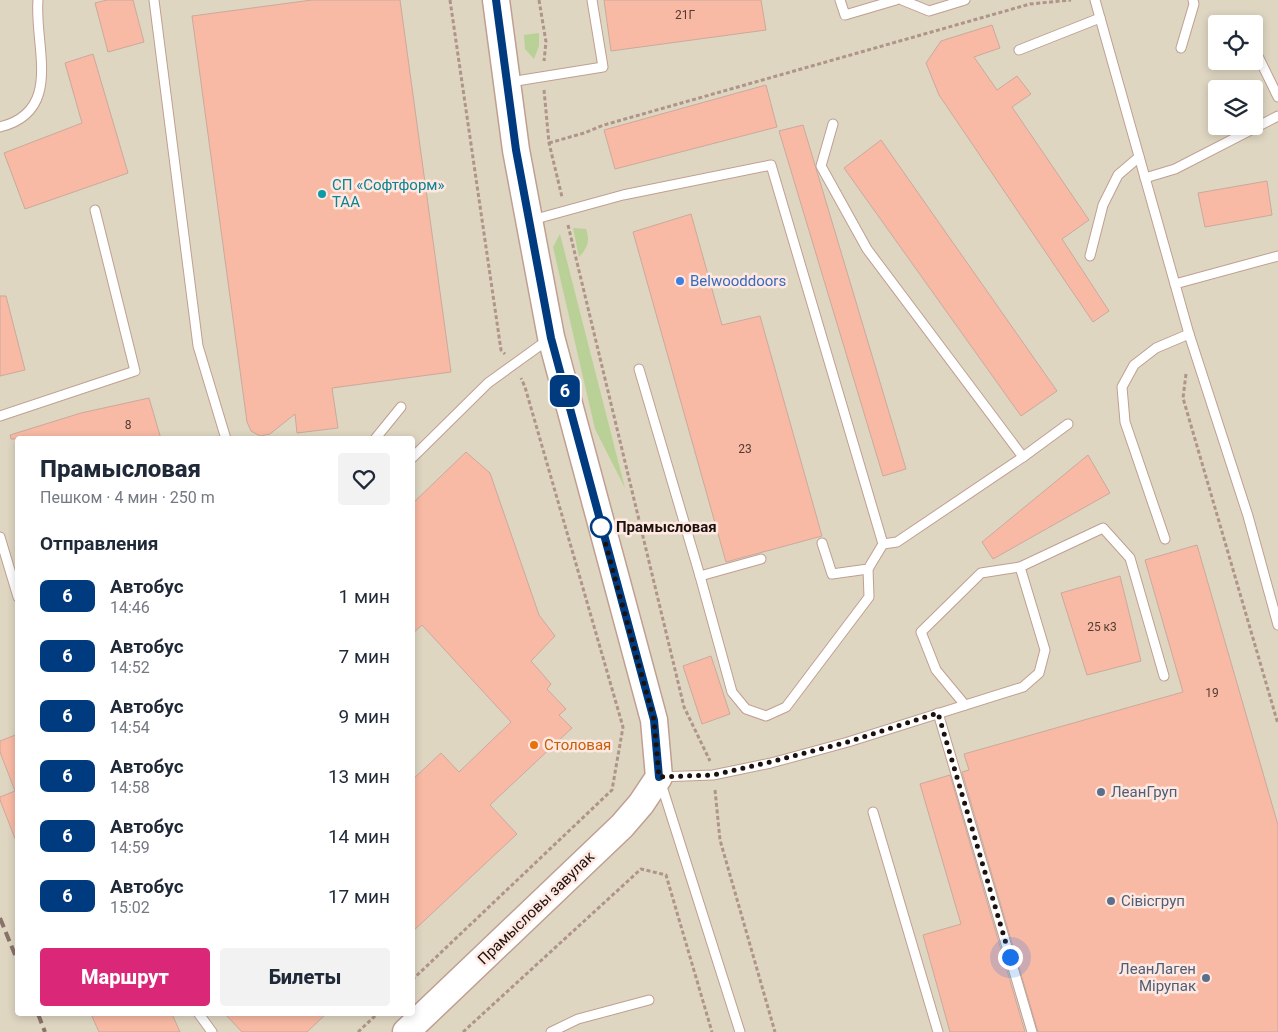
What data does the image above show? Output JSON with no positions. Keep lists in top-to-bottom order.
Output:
{
  "streets": {
    "main road": ["Прамысловы завулак"]
  },
  "places": [
    "СП «Софтформ» ТАА",
    "Belwooddoors",
    "Прамысловая",
    "Столовая",
    "ЛеанГруп",
    "Сівісгруп",
    "ЛеанЛаген Мірупак"
  ],
  "lines": ["bus line 6"],
  "house_numbers": [
    "21Г",
    "8",
    "23",
    "25 к3",
    "19"
  ],
  "page": {
    "on_map": "6",
    "heading": [
      ["Прамысловая", "Пешком · 4 мин · 250 m"],
      "Отправления"
    ],
    "list": [
      {
        "mark": "6",
        "name": "Автобус",
        "note": "14:46",
        "value": "1 мин"
      },
      {
        "mark": "6",
        "name": "Автобус",
        "note": "14:52",
        "value": "7 мин"
      },
      {
        "mark": "6",
        "name": "Автобус",
        "note": "14:54",
        "value": "9 мин"
      },
      {
        "mark": "6",
        "name": "Автобус",
        "note": "14:58",
        "value": "13 мин"
      },
      {
        "mark": "6",
        "name": "Автобус",
        "note": "14:59",
        "value": "14 мин"
      },
      {
        "mark": "6",
        "name": "Автобус",
        "note": "15:02",
        "value": "17 мин"
      }
    ],
    "buttons": ["Маршрут", "Билеты"]
  }
}
